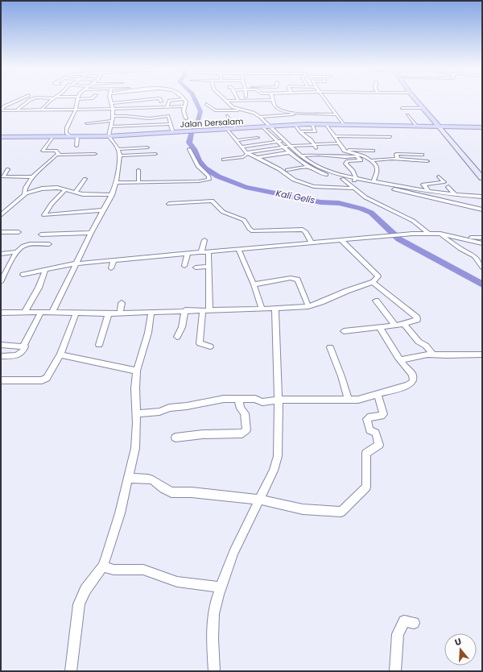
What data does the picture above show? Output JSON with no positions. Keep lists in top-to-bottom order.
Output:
{
  "streets": {
    "main road": ["Jalan Dersalam"]
  },
  "water": ["Kali Gelis"],
  "north": "top"
}
